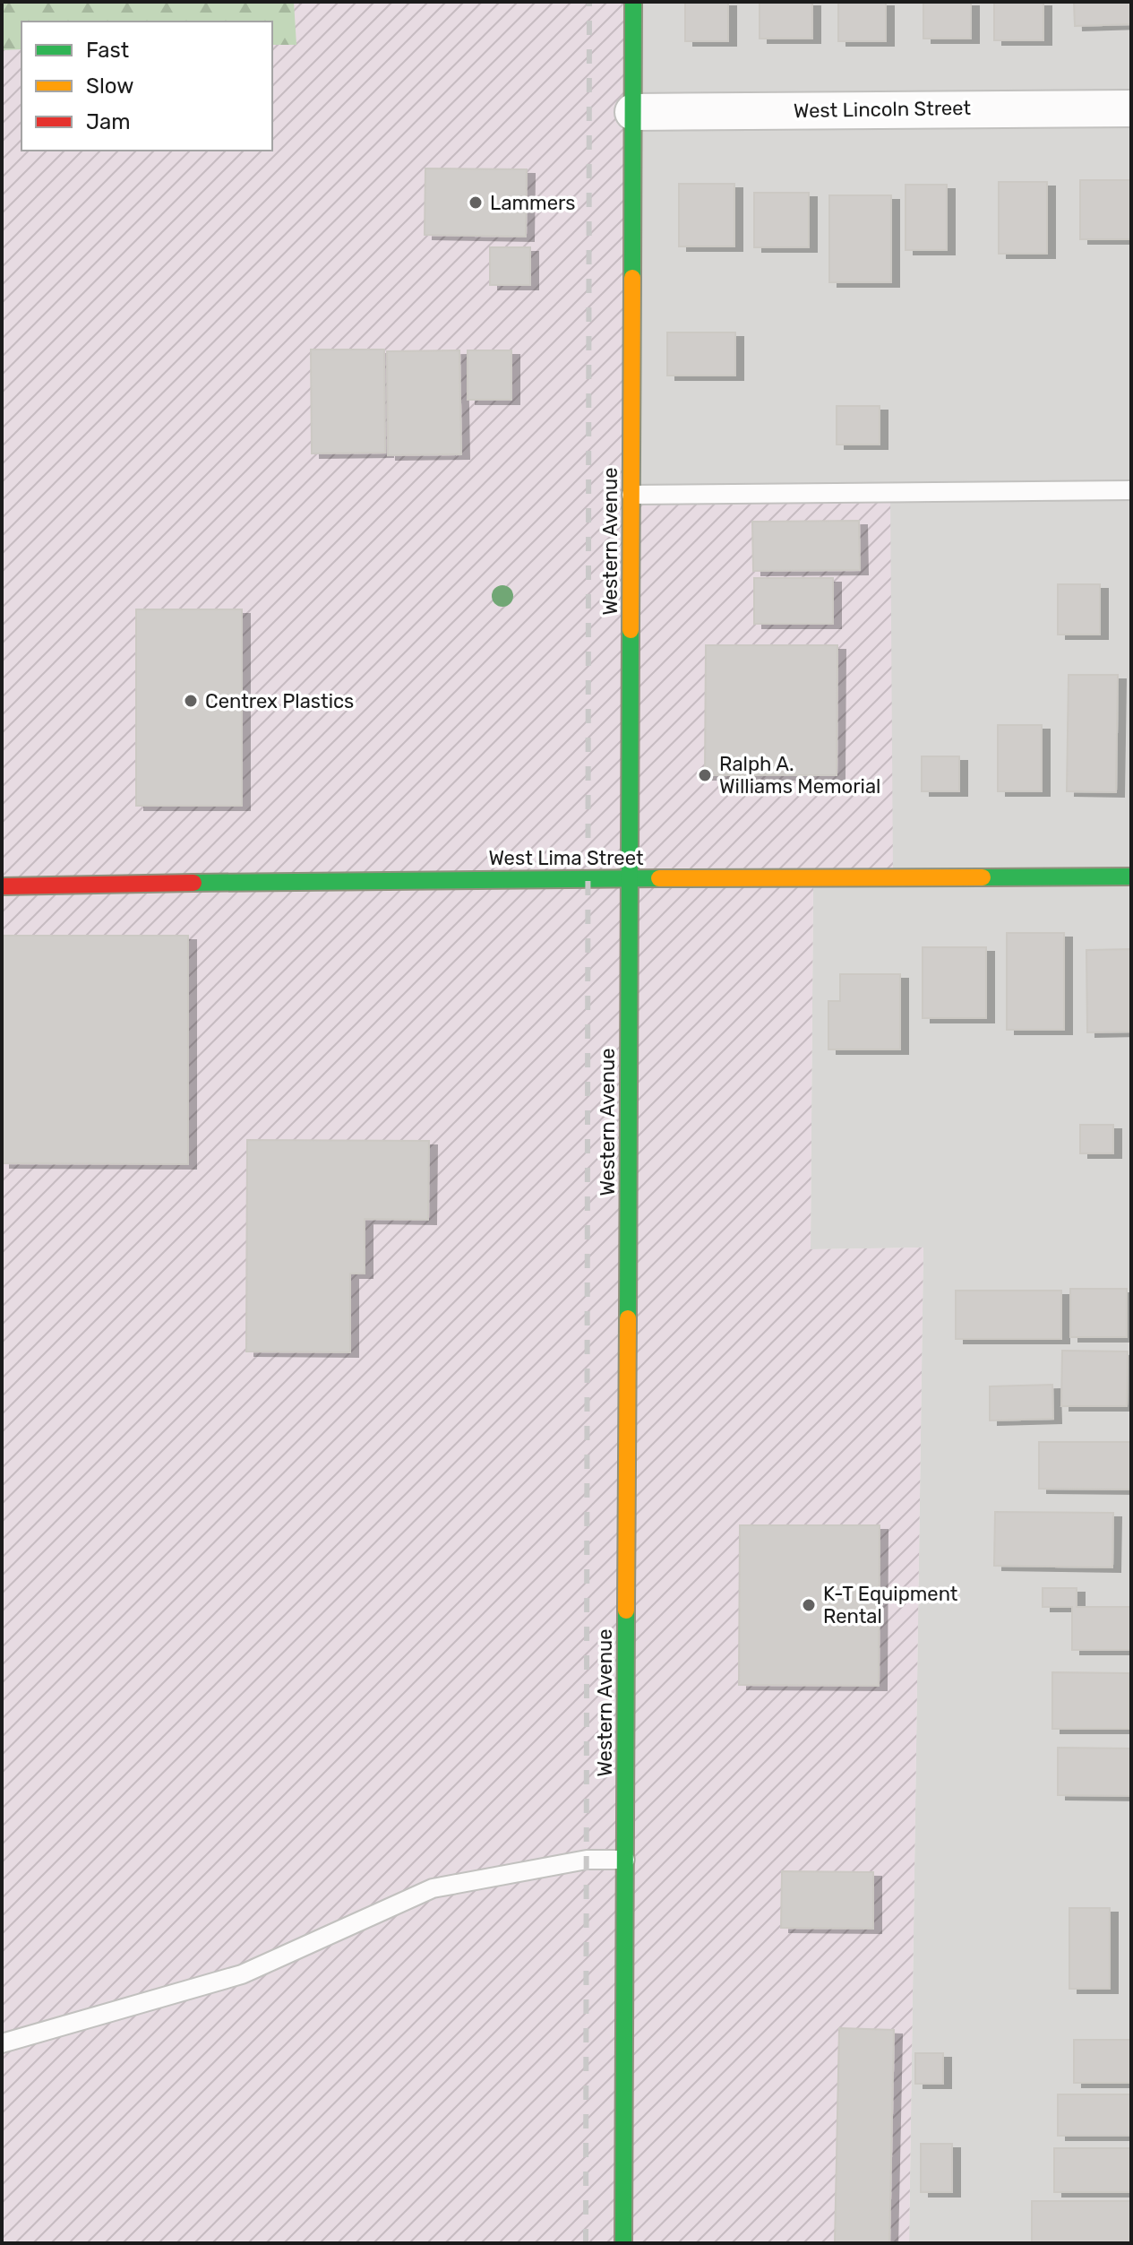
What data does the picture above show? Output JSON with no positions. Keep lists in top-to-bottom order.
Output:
{
  "streets": {
    "main road": ["Western Avenue", "West Lima Street"],
    "street": ["West Lincoln Street"]
  },
  "crossings": [
    ["West Lincoln Street", "Western Avenue"],
    ["Western Avenue", "West Lima Street"]
  ],
  "places": [
    "Lammers",
    "Centrex Plastics",
    "Ralph A. Williams Memorial",
    "K-T Equipment Rental"
  ],
  "legend": ["Fast", "Slow", "Jam"]
}
